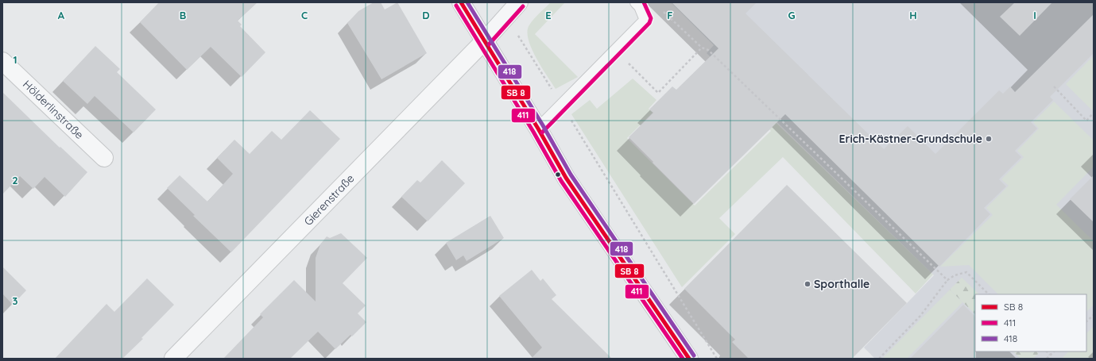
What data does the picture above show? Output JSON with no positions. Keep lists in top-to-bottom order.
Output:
{
  "streets": {
    "street": ["Hölderlinstraße", "Gierenstraße"]
  },
  "places": ["Erich-Kästner-Grundschule", "Sporthalle"],
  "lines": ["transit line 411", "transit line 418"],
  "legend": ["SB 8", "411", "418"],
  "grid": {
    "columns": [
      "A",
      "B",
      "C",
      "D",
      "E",
      "F",
      "G",
      "H",
      "I"
    ],
    "rows": ["1", "2", "3"]
  }
}
